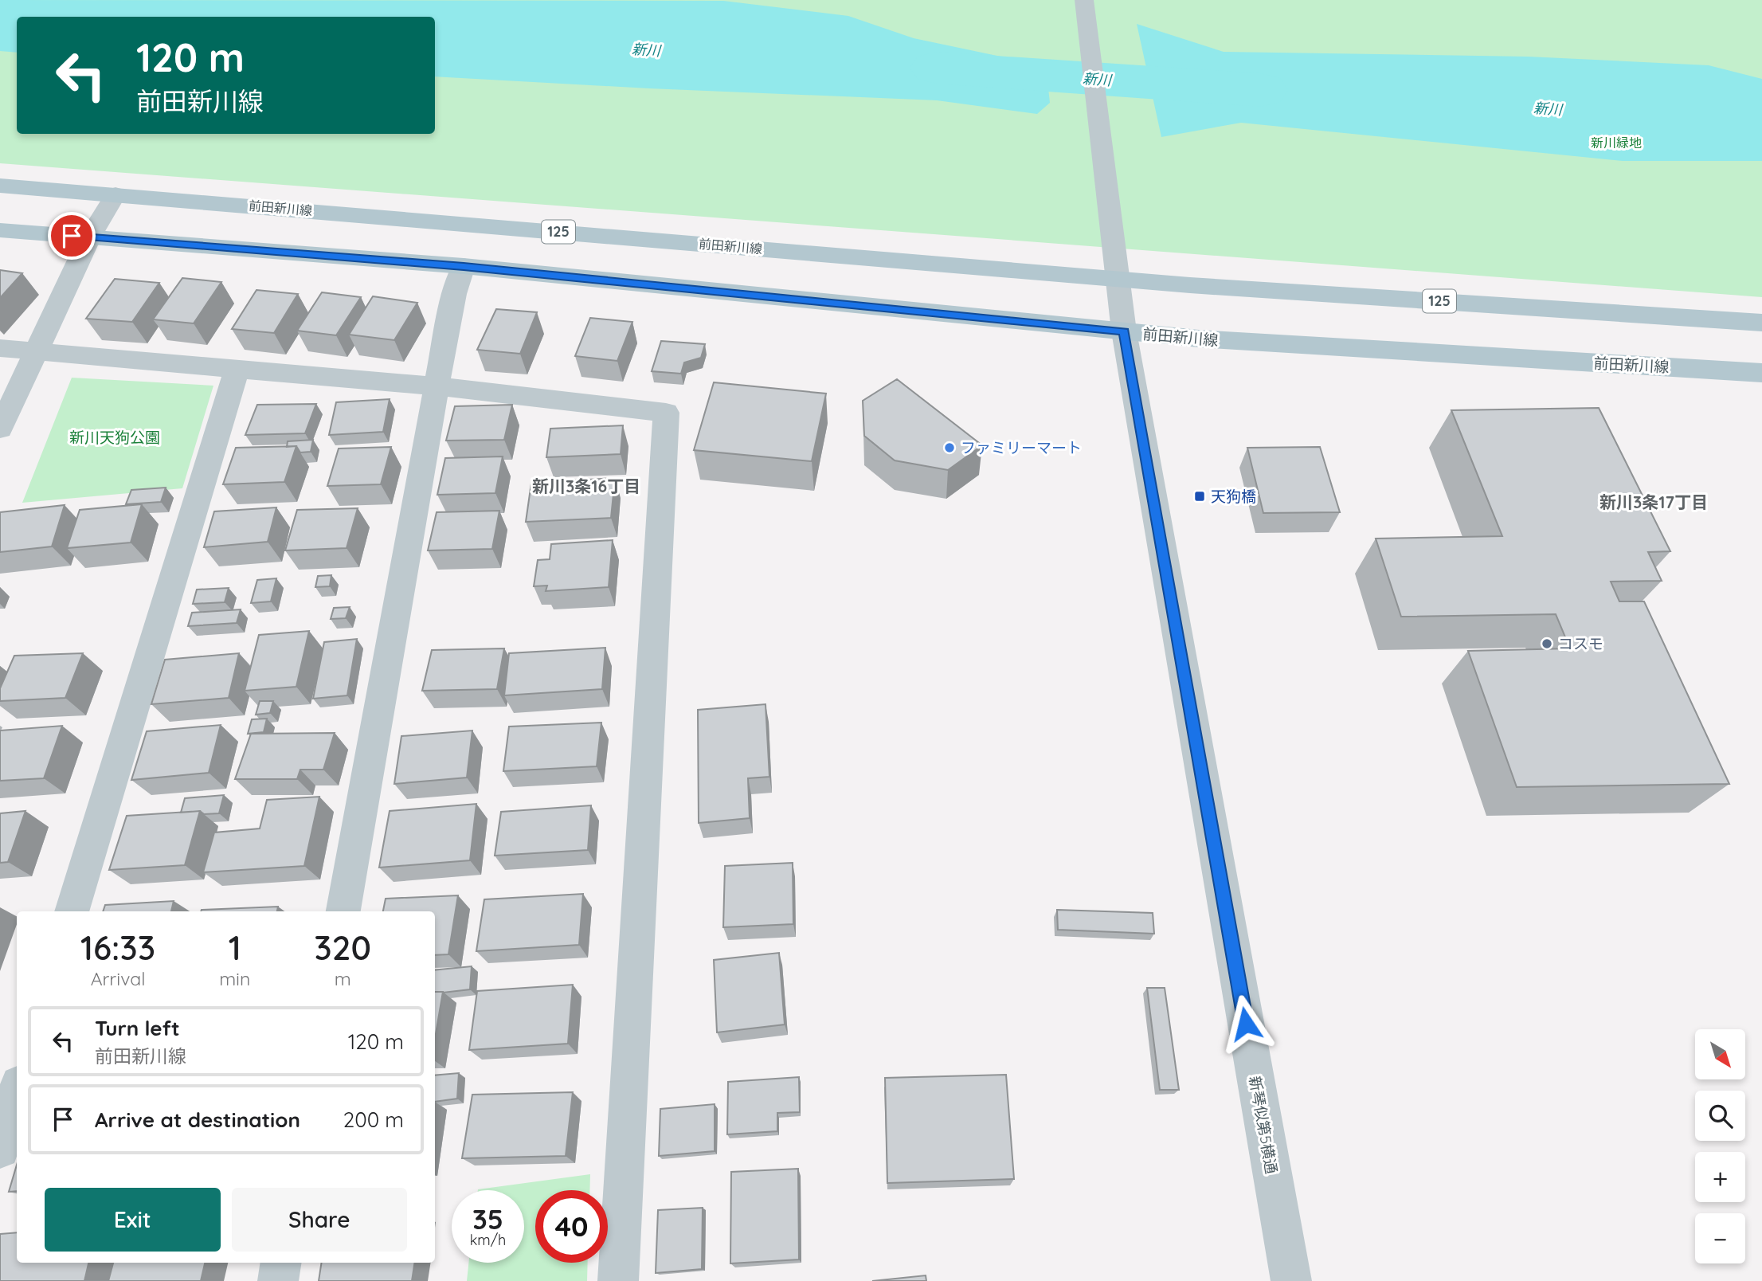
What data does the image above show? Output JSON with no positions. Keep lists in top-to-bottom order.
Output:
{
  "streets": {
    "main road": ["前田新川線", "125"],
    "street": ["新琴似第5横通"]
  },
  "crossings": [
    ["前田新川線", "新琴似第5横通"]
  ],
  "districts": ["新川3条16丁目", "新川3条17丁目"],
  "water": ["新川"],
  "parks": ["新川緑地", "新川天狗公園"],
  "places": {
    "other": ["ファミリーマート", "コスモ"],
    "transit": ["天狗橋"]
  },
  "north": "bottom right",
  "page": {
    "turn": ["120 m", "前田新川線"],
    "eta": [
      "16:33",
      "Arrival",
      "1",
      "min",
      "320",
      "m"
    ],
    "list": [
      {
        "name": "Turn left",
        "note": "前田新川線",
        "value": "120 m"
      },
      {
        "name": "Arrive at destination",
        "value": "200 m"
      }
    ],
    "map_buttons": ["+", "−"],
    "buttons": ["Exit", "Share"],
    "speed": "35 km/h",
    "limit": "40"
  }
}
